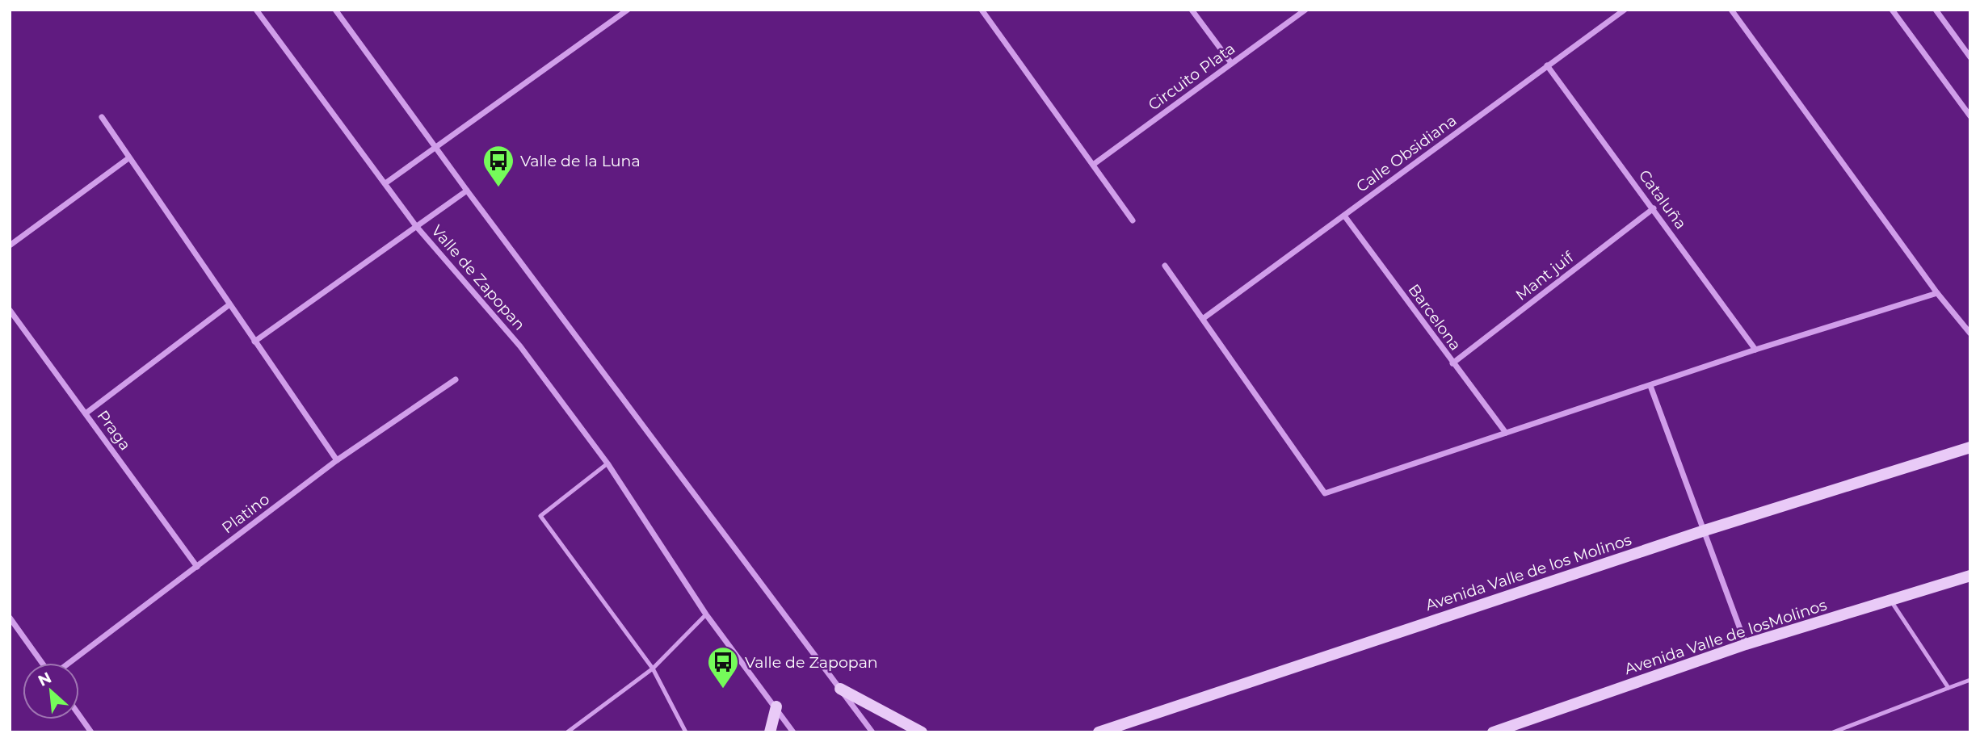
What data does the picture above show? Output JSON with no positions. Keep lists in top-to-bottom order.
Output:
{
  "streets": {
    "street": [
      "Circuito Plata",
      "Calle Obsidiana",
      "Cataluña",
      "Mant juif",
      "Valle de Zapopan",
      "Barcelona",
      "Praga",
      "Platino",
      "Avenida Valle de los Molinos",
      "Avenida Valle de losMolinos"
    ]
  },
  "crossings": [
    ["Calle Obsidiana", "Cataluña"],
    ["Calle Obsidiana", "Barcelona"],
    ["Cataluña", "Mant juif"],
    ["Mant juif", "Barcelona"],
    ["Praga", "Platino"]
  ],
  "places": {
    "bus stop": ["Valle de la Luna", "Valle de Zapopan"]
  },
  "north": "top left"
}
